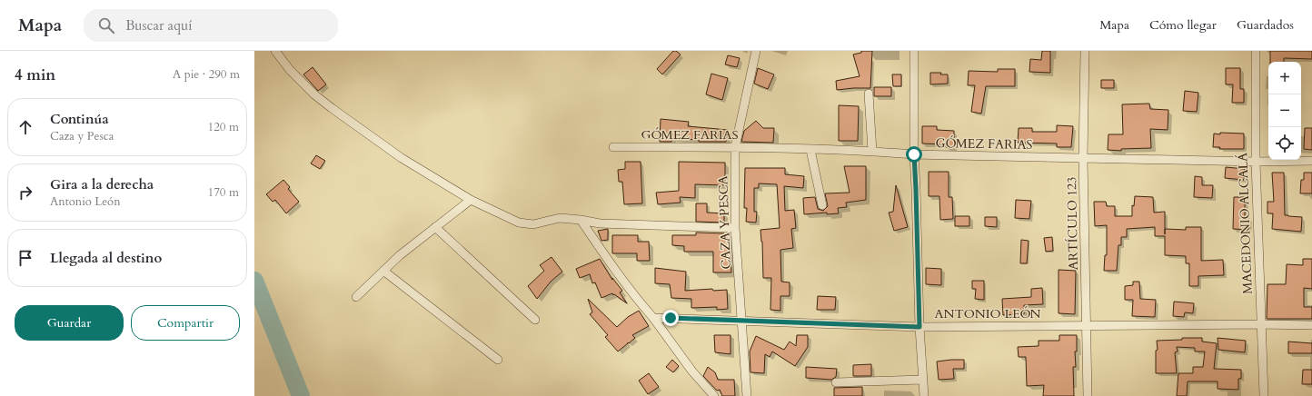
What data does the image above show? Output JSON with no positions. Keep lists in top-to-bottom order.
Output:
{
  "streets": {
    "street": [
      "GÓMEZ FARIAS",
      "CAZA Y PESCA",
      "ARTÍCULO 123",
      "MACEDONIO ALCALÁ",
      "ANTONIO LEÓN"
    ]
  },
  "crossings": [
    ["GÓMEZ FARIAS", "CAZA Y PESCA"],
    ["GÓMEZ FARIAS", "ARTÍCULO 123"],
    ["GÓMEZ FARIAS", "MACEDONIO ALCALÁ"],
    ["CAZA Y PESCA", "ANTONIO LEÓN"],
    ["ARTÍCULO 123", "ANTONIO LEÓN"],
    ["MACEDONIO ALCALÁ", "ANTONIO LEÓN"]
  ],
  "page": {
    "header": "Mapa",
    "search": "Buscar aquí",
    "nav": ["Mapa", "Cómo llegar", "Guardados"],
    "heading": ["4 min", "A pie · 290 m"],
    "map_buttons": ["+", "−"],
    "list": [
      ["Continúa", "Caza y Pesca", "120 m"],
      ["Gira a la derecha", "Antonio León", "170 m"],
      "Llegada al destino"
    ],
    "buttons": ["Guardar", "Compartir"]
  }
}
